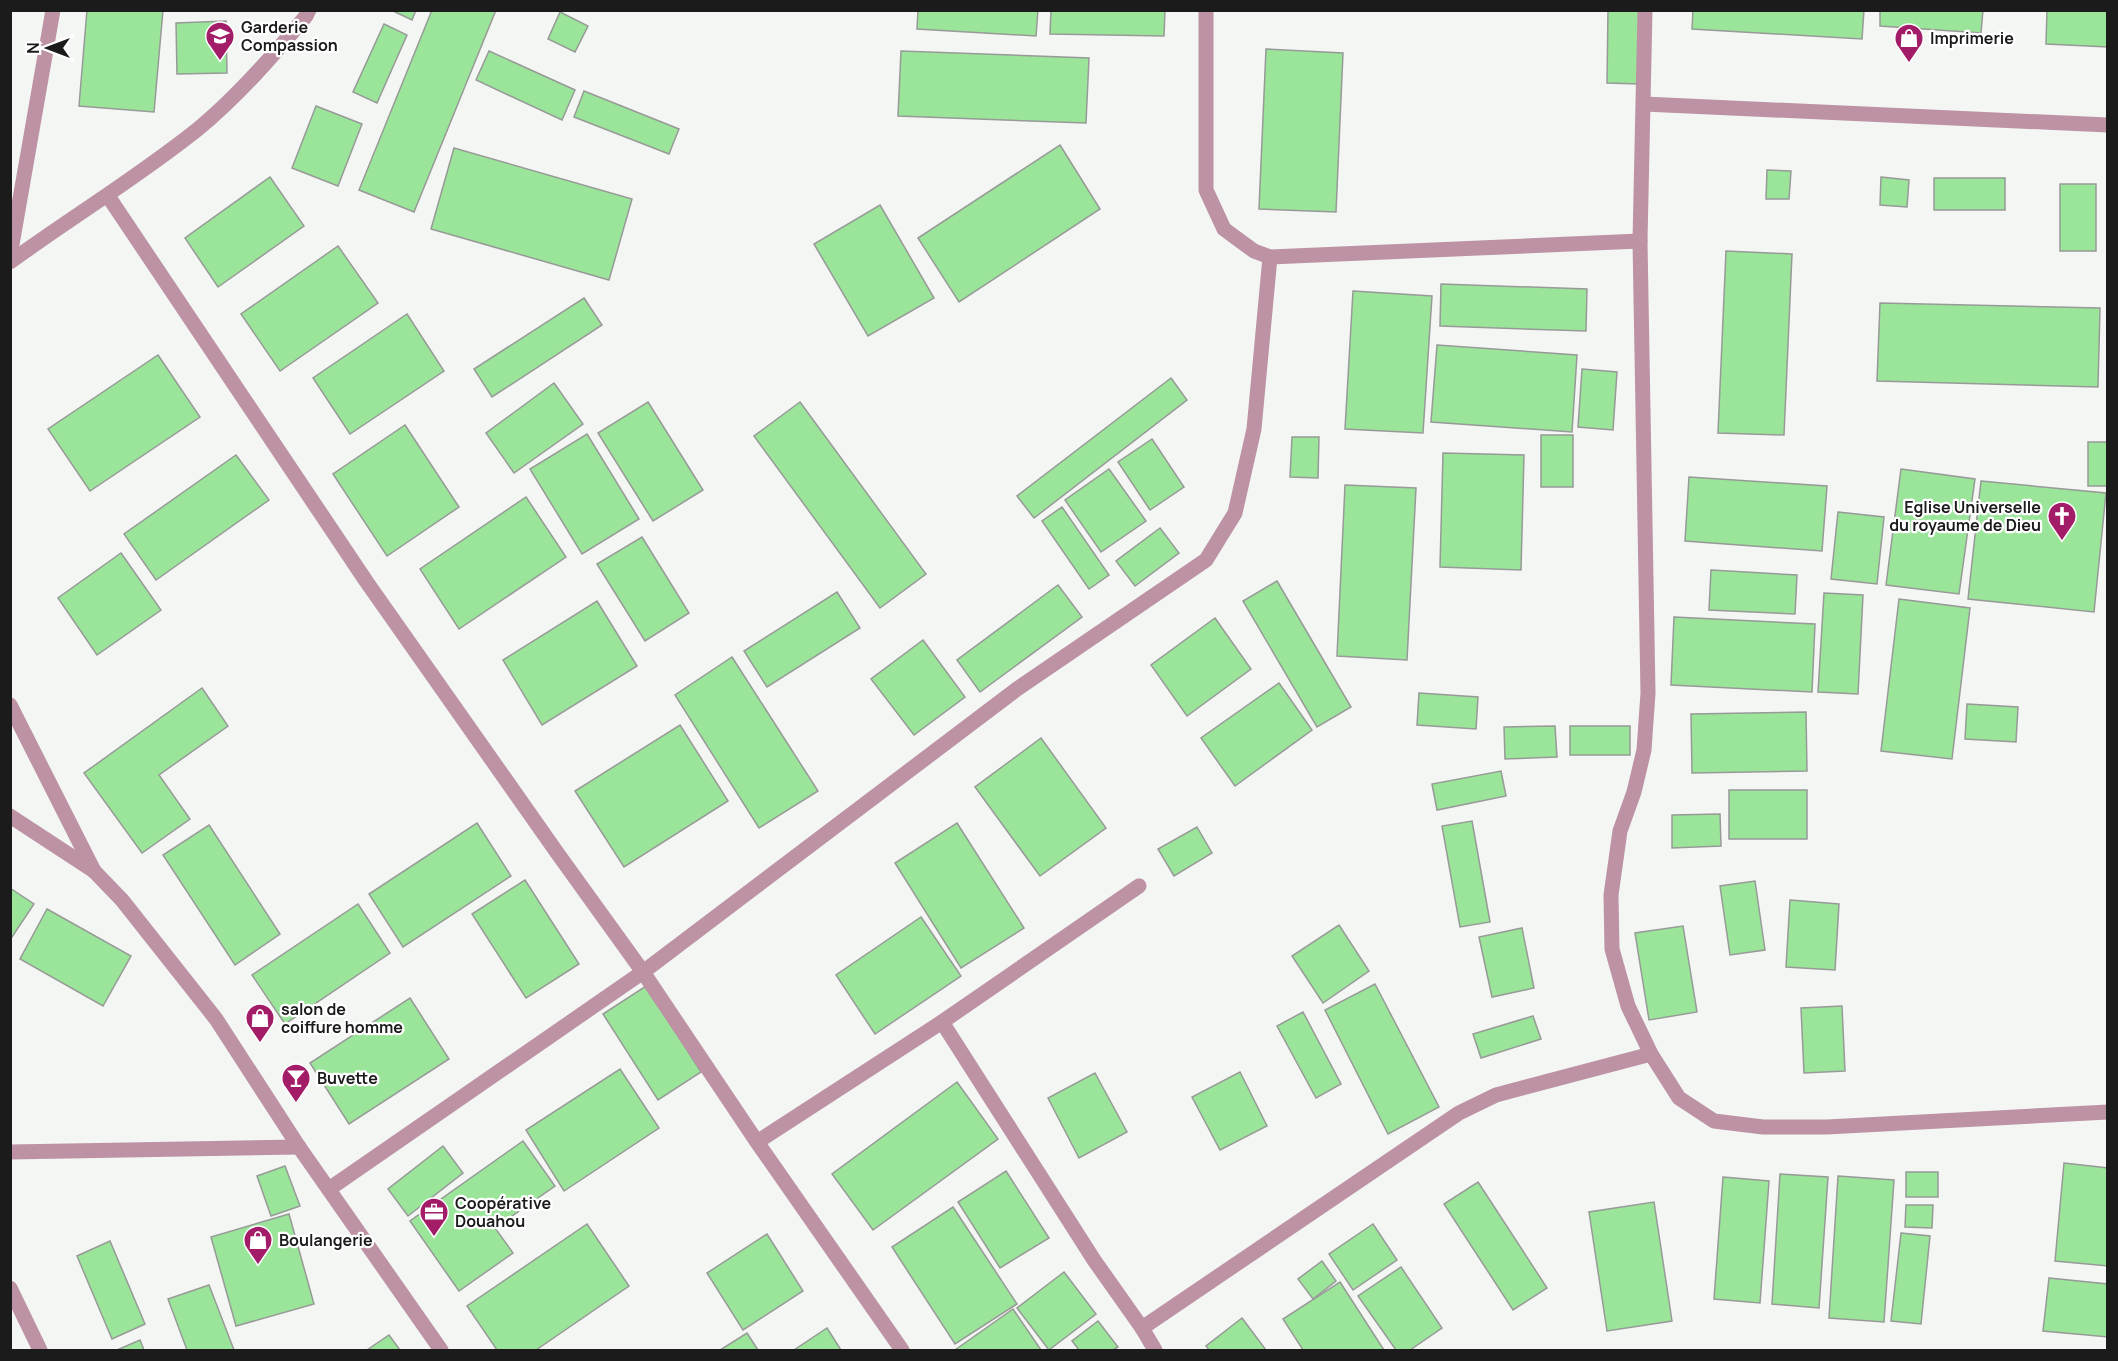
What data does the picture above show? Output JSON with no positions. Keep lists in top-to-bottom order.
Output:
{
  "places": {
    "school or university": ["Garderie Compassion"],
    "shop": ["Imprimerie", "salon de coiffure homme", "Boulangerie"],
    "church": ["Eglise Universelle du royaume de Dieu"],
    "bar": ["Buvette"],
    "office": ["Coopérative Douahou"]
  },
  "north": "left"
}
